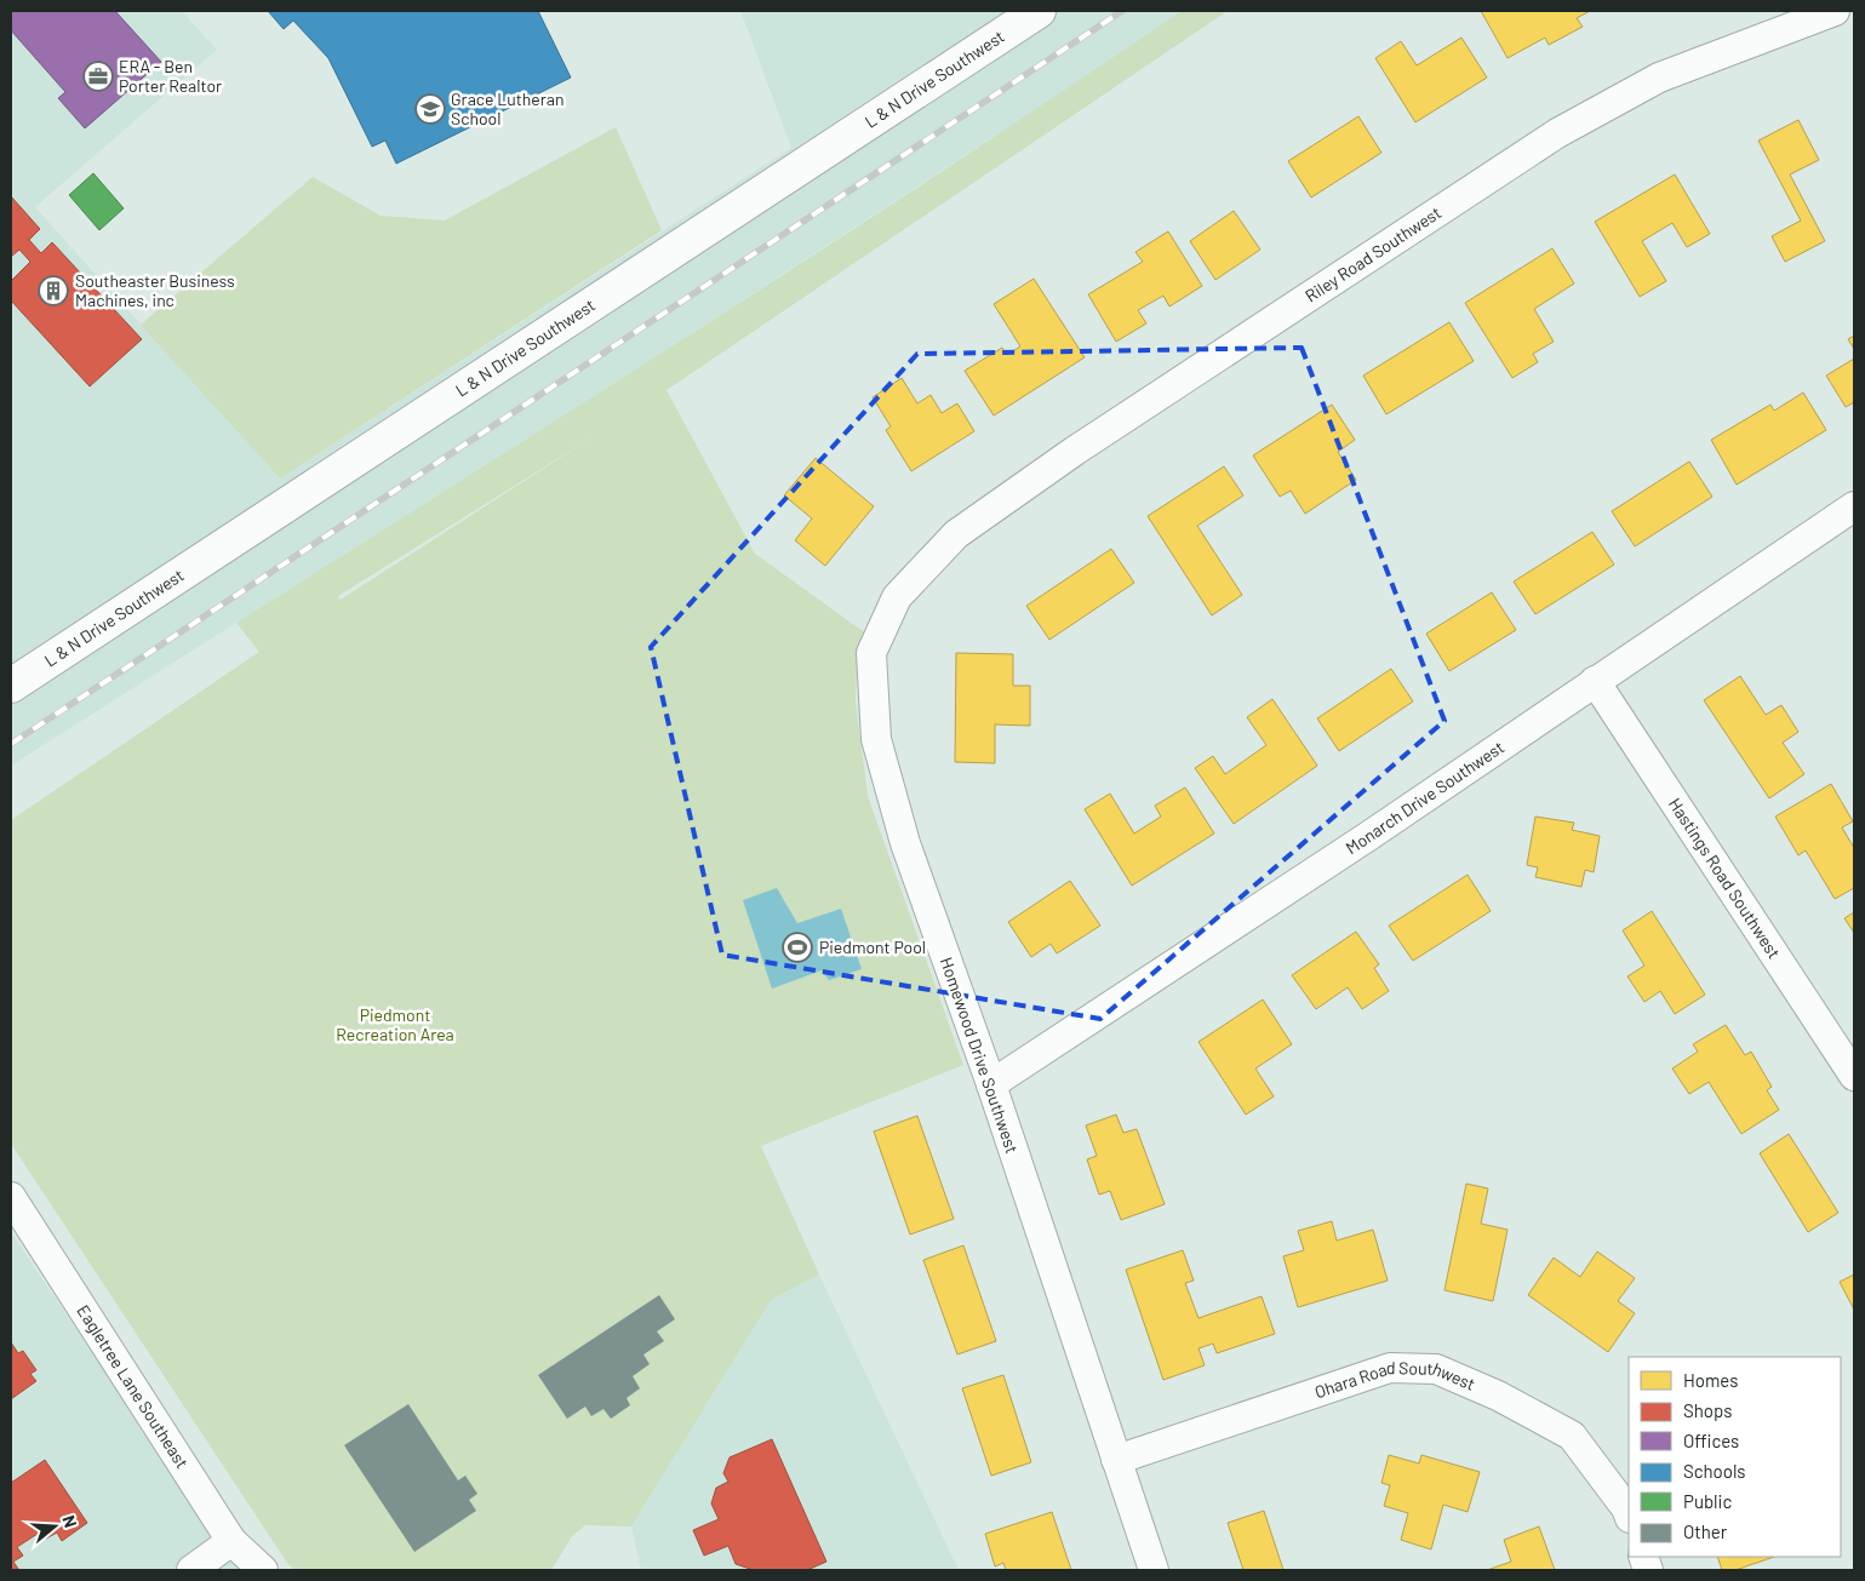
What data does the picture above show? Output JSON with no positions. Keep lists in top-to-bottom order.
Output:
{
  "streets": {
    "street": [
      "L & N Drive Southwest",
      "Riley Road Southwest",
      "Monarch Drive Southwest",
      "Hastings Road Southwest",
      "Homewood Drive Southwest",
      "Eagletree Lane Southeast",
      "Ohara Road Southwest"
    ]
  },
  "crossings": [
    ["Riley Road Southwest", "Homewood Drive Southwest"],
    ["Monarch Drive Southwest", "Hastings Road Southwest"],
    ["Monarch Drive Southwest", "Homewood Drive Southwest"],
    ["Homewood Drive Southwest", "Ohara Road Southwest"]
  ],
  "parks": ["Piedmont Recreation Area"],
  "places": {
    "office": ["ERA - Ben Porter Realtor"],
    "school or university": ["Grace Lutheran School"],
    "building": ["Southeaster Business Machines, inc"],
    "sports": ["Piedmont Pool"]
  },
  "legend": [
    "Homes",
    "Shops",
    "Offices",
    "Schools",
    "Public",
    "Other"
  ],
  "north": "right"
}
